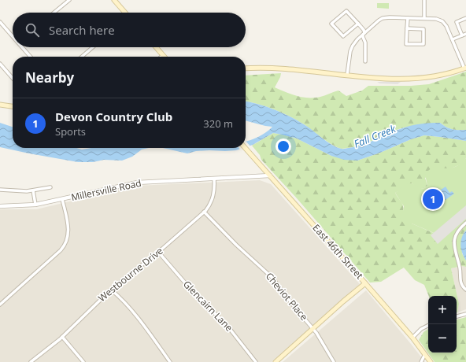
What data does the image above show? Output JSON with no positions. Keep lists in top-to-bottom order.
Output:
{
  "streets": {
    "main road": ["East 46th Street"],
    "street": [
      "Millersville Road",
      "Westbourne Drive",
      "Cheviot Place",
      "Glencairn Lane"
    ]
  },
  "crossings": [
    ["Millersville Road", "East 46th Street"],
    ["Millersville Road", "Westbourne Drive"],
    ["Westbourne Drive", "Cheviot Place"],
    ["Westbourne Drive", "Glencairn Lane"]
  ],
  "water": ["Fall Creek"],
  "page": {
    "search": "Search here",
    "heading": "Nearby",
    "list": [
      {
        "mark": "1",
        "name": "Devon Country Club",
        "note": "Sports",
        "value": "320 m"
      }
    ],
    "pins": "1",
    "map_buttons": ["+", "−"]
  }
}
